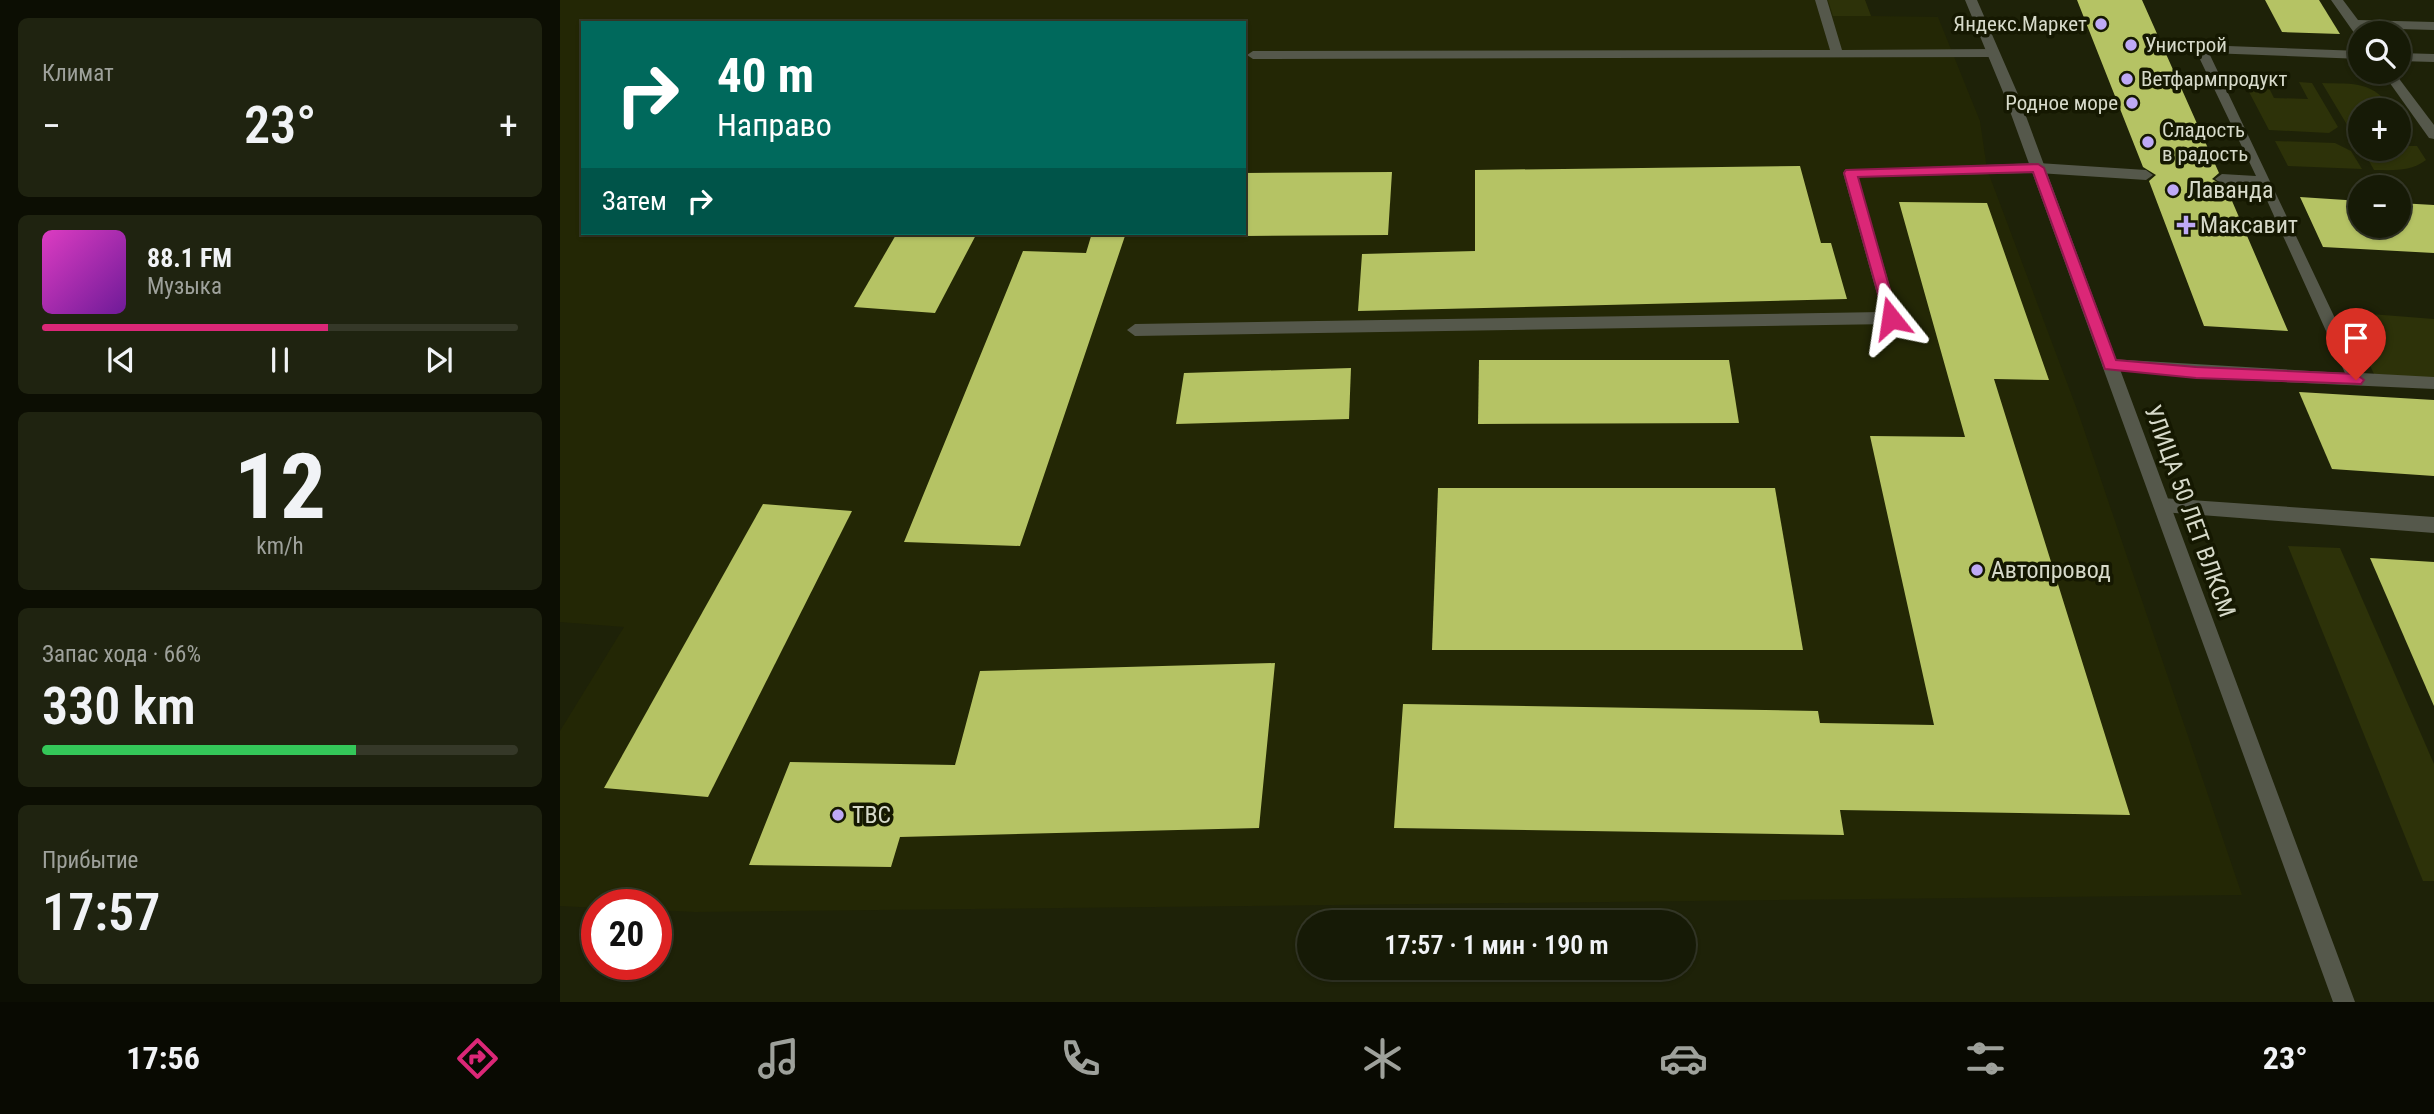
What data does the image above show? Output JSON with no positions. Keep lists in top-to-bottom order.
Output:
{
  "streets": {
    "street": ["УЛИЦА 50 ЛЕТ ВЛКСМ"]
  },
  "places": {
    "other": [
      "Яндекс.Маркет",
      "Унистрой",
      "Ветфармпродукт",
      "Родное море",
      "Сладость в радость",
      "Лаванда",
      "Автопровод",
      "ТВС"
    ],
    "health": ["Максавит"]
  },
  "page": {
    "tile": [
      "Климат",
      ["12", "km/h"],
      ["Запас хода · 66%", "330 km"],
      ["Прибытие", "17:57"]
    ],
    "map_buttons": ["+", "−"],
    "turn": ["40 m", "Направо"],
    "heat": ["−", "23°", "+"],
    "then": "Затем",
    "song": ["88.1 FM", "Музыка"],
    "limit": "20",
    "trip": "17:57 · 1 мин · 190 m",
    "tabs": ["17:56", "23°"]
  }
}
